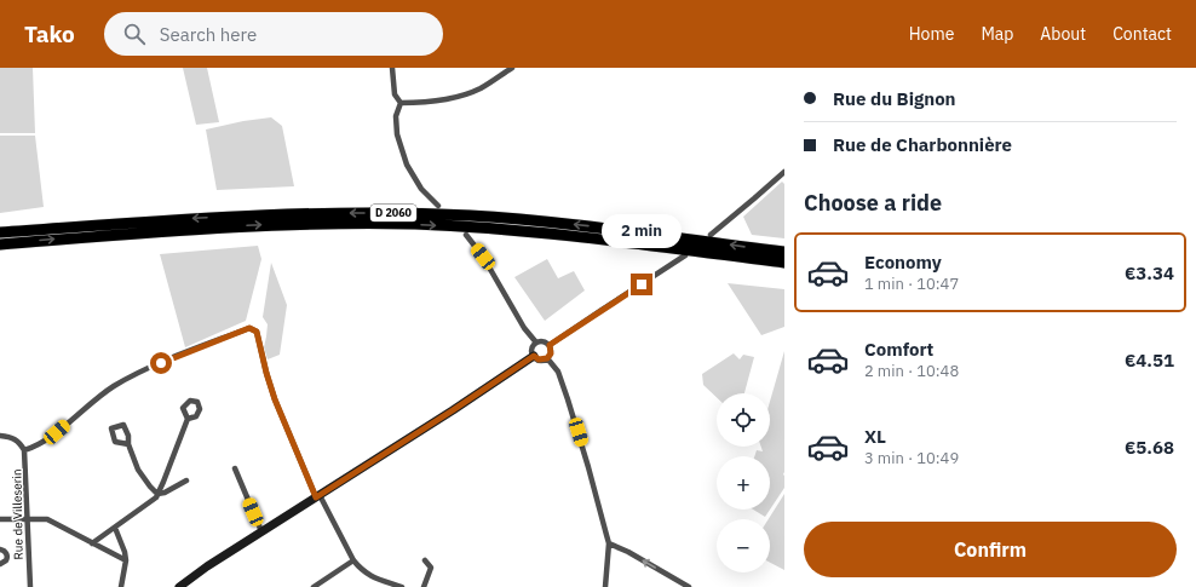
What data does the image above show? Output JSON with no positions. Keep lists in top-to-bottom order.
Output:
{
  "streets": {
    "highway": ["D 2060"],
    "street": ["Rue de Villeserin"]
  },
  "page": {
    "header": "Tako",
    "search": "Search here",
    "nav": [
      "Home",
      "Map",
      "About",
      "Contact"
    ],
    "banner": ["Rue du Bignon", "Rue de Charbonnière"],
    "heading": "Choose a ride",
    "bubble": "2 min",
    "list": [
      {
        "name": "Economy",
        "note": "1 min · 10:47",
        "value": "€3.34"
      },
      {
        "name": "Comfort",
        "note": "2 min · 10:48",
        "value": "€4.51"
      },
      {
        "name": "XL",
        "note": "3 min · 10:49",
        "value": "€5.68"
      }
    ],
    "map_buttons": ["+", "−"],
    "buttons": "Confirm"
  }
}
